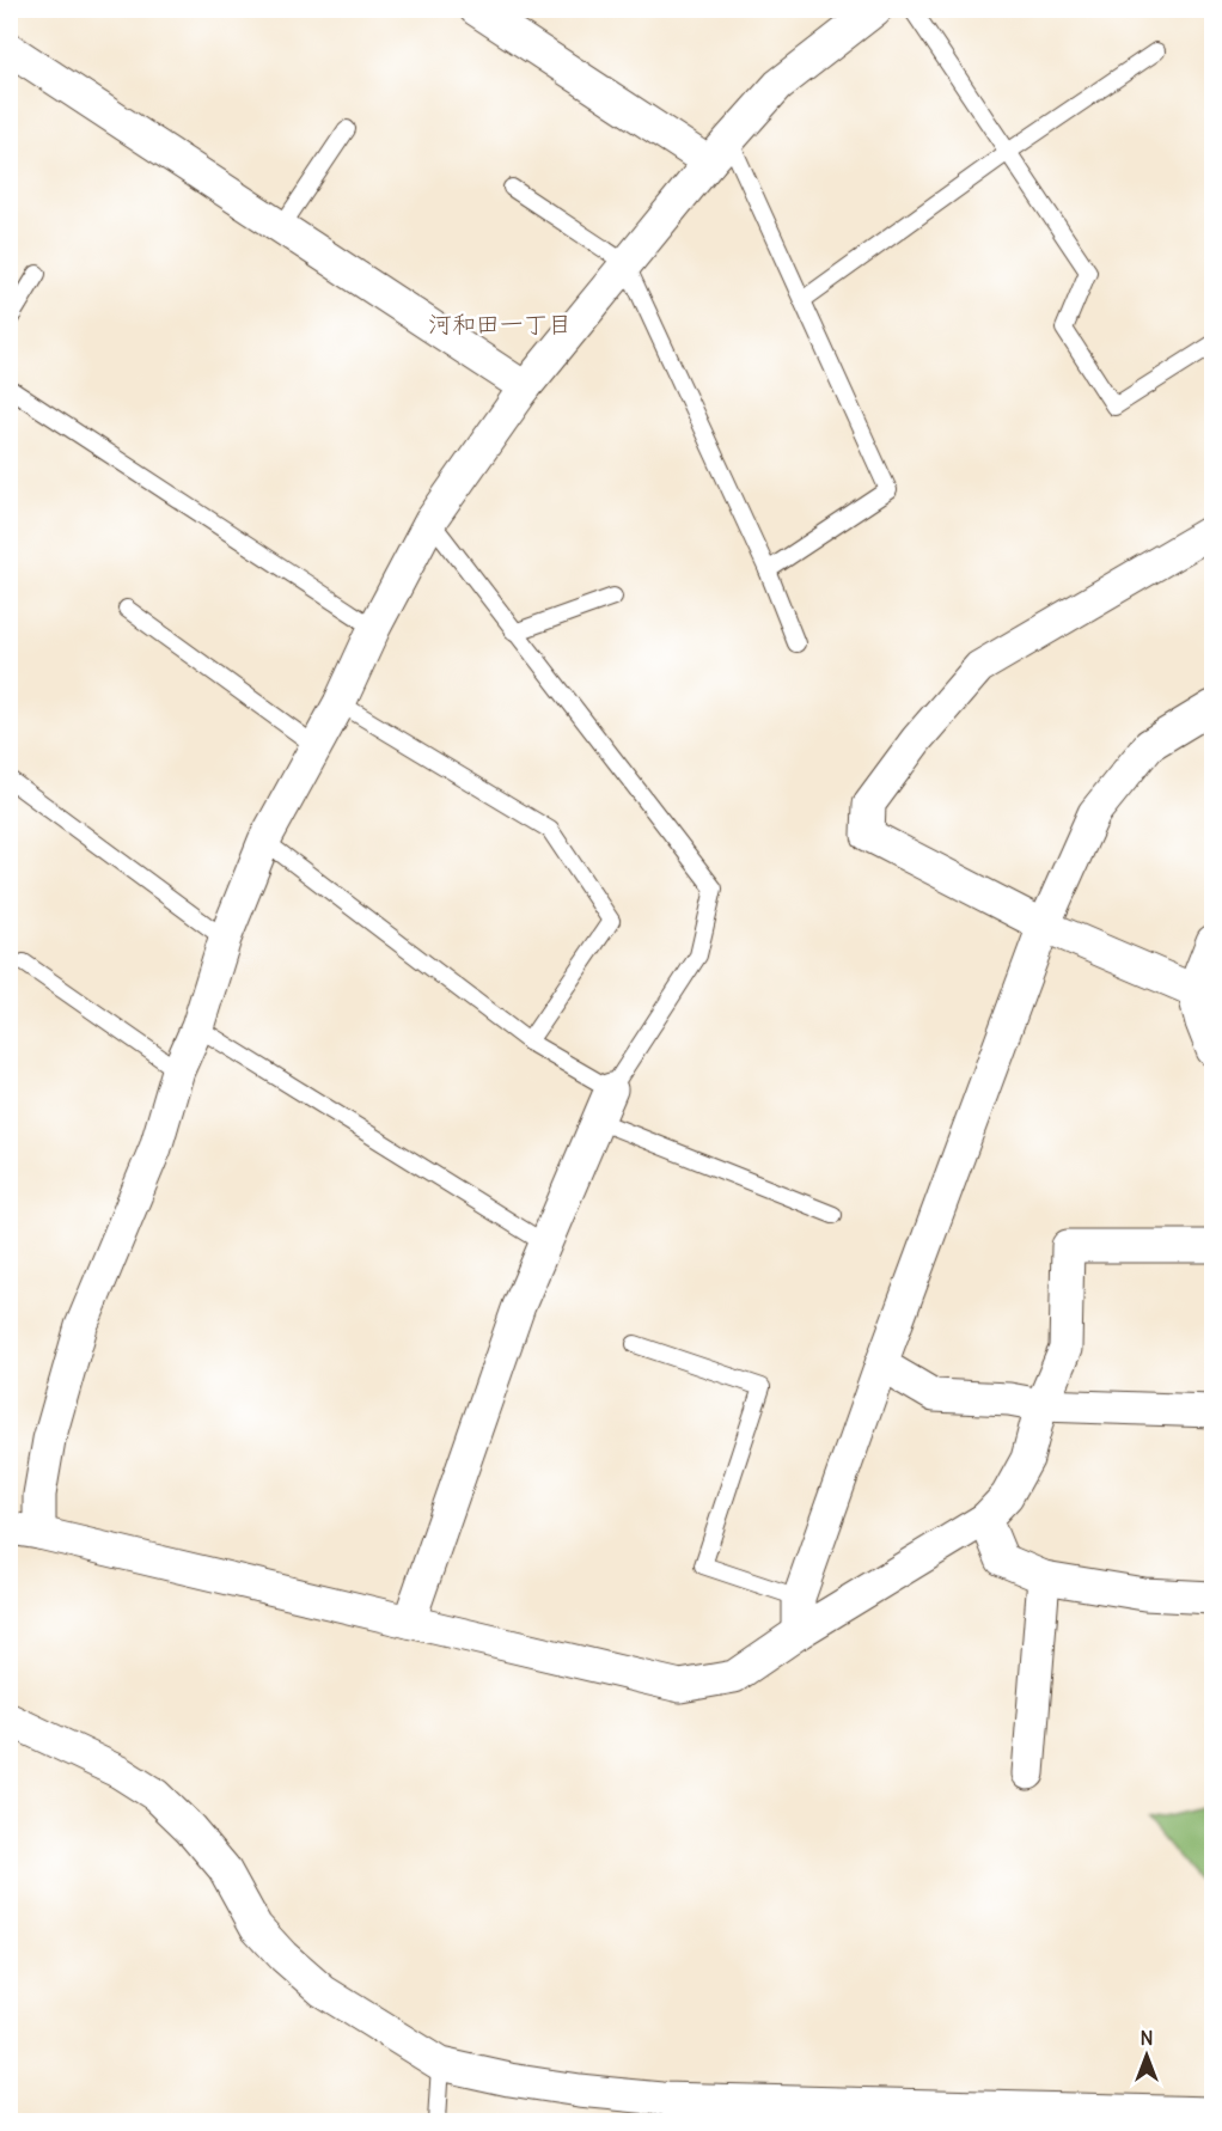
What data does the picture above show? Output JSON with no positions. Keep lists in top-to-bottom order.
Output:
{
  "districts": ["河和田一丁目"],
  "north": "top"
}
